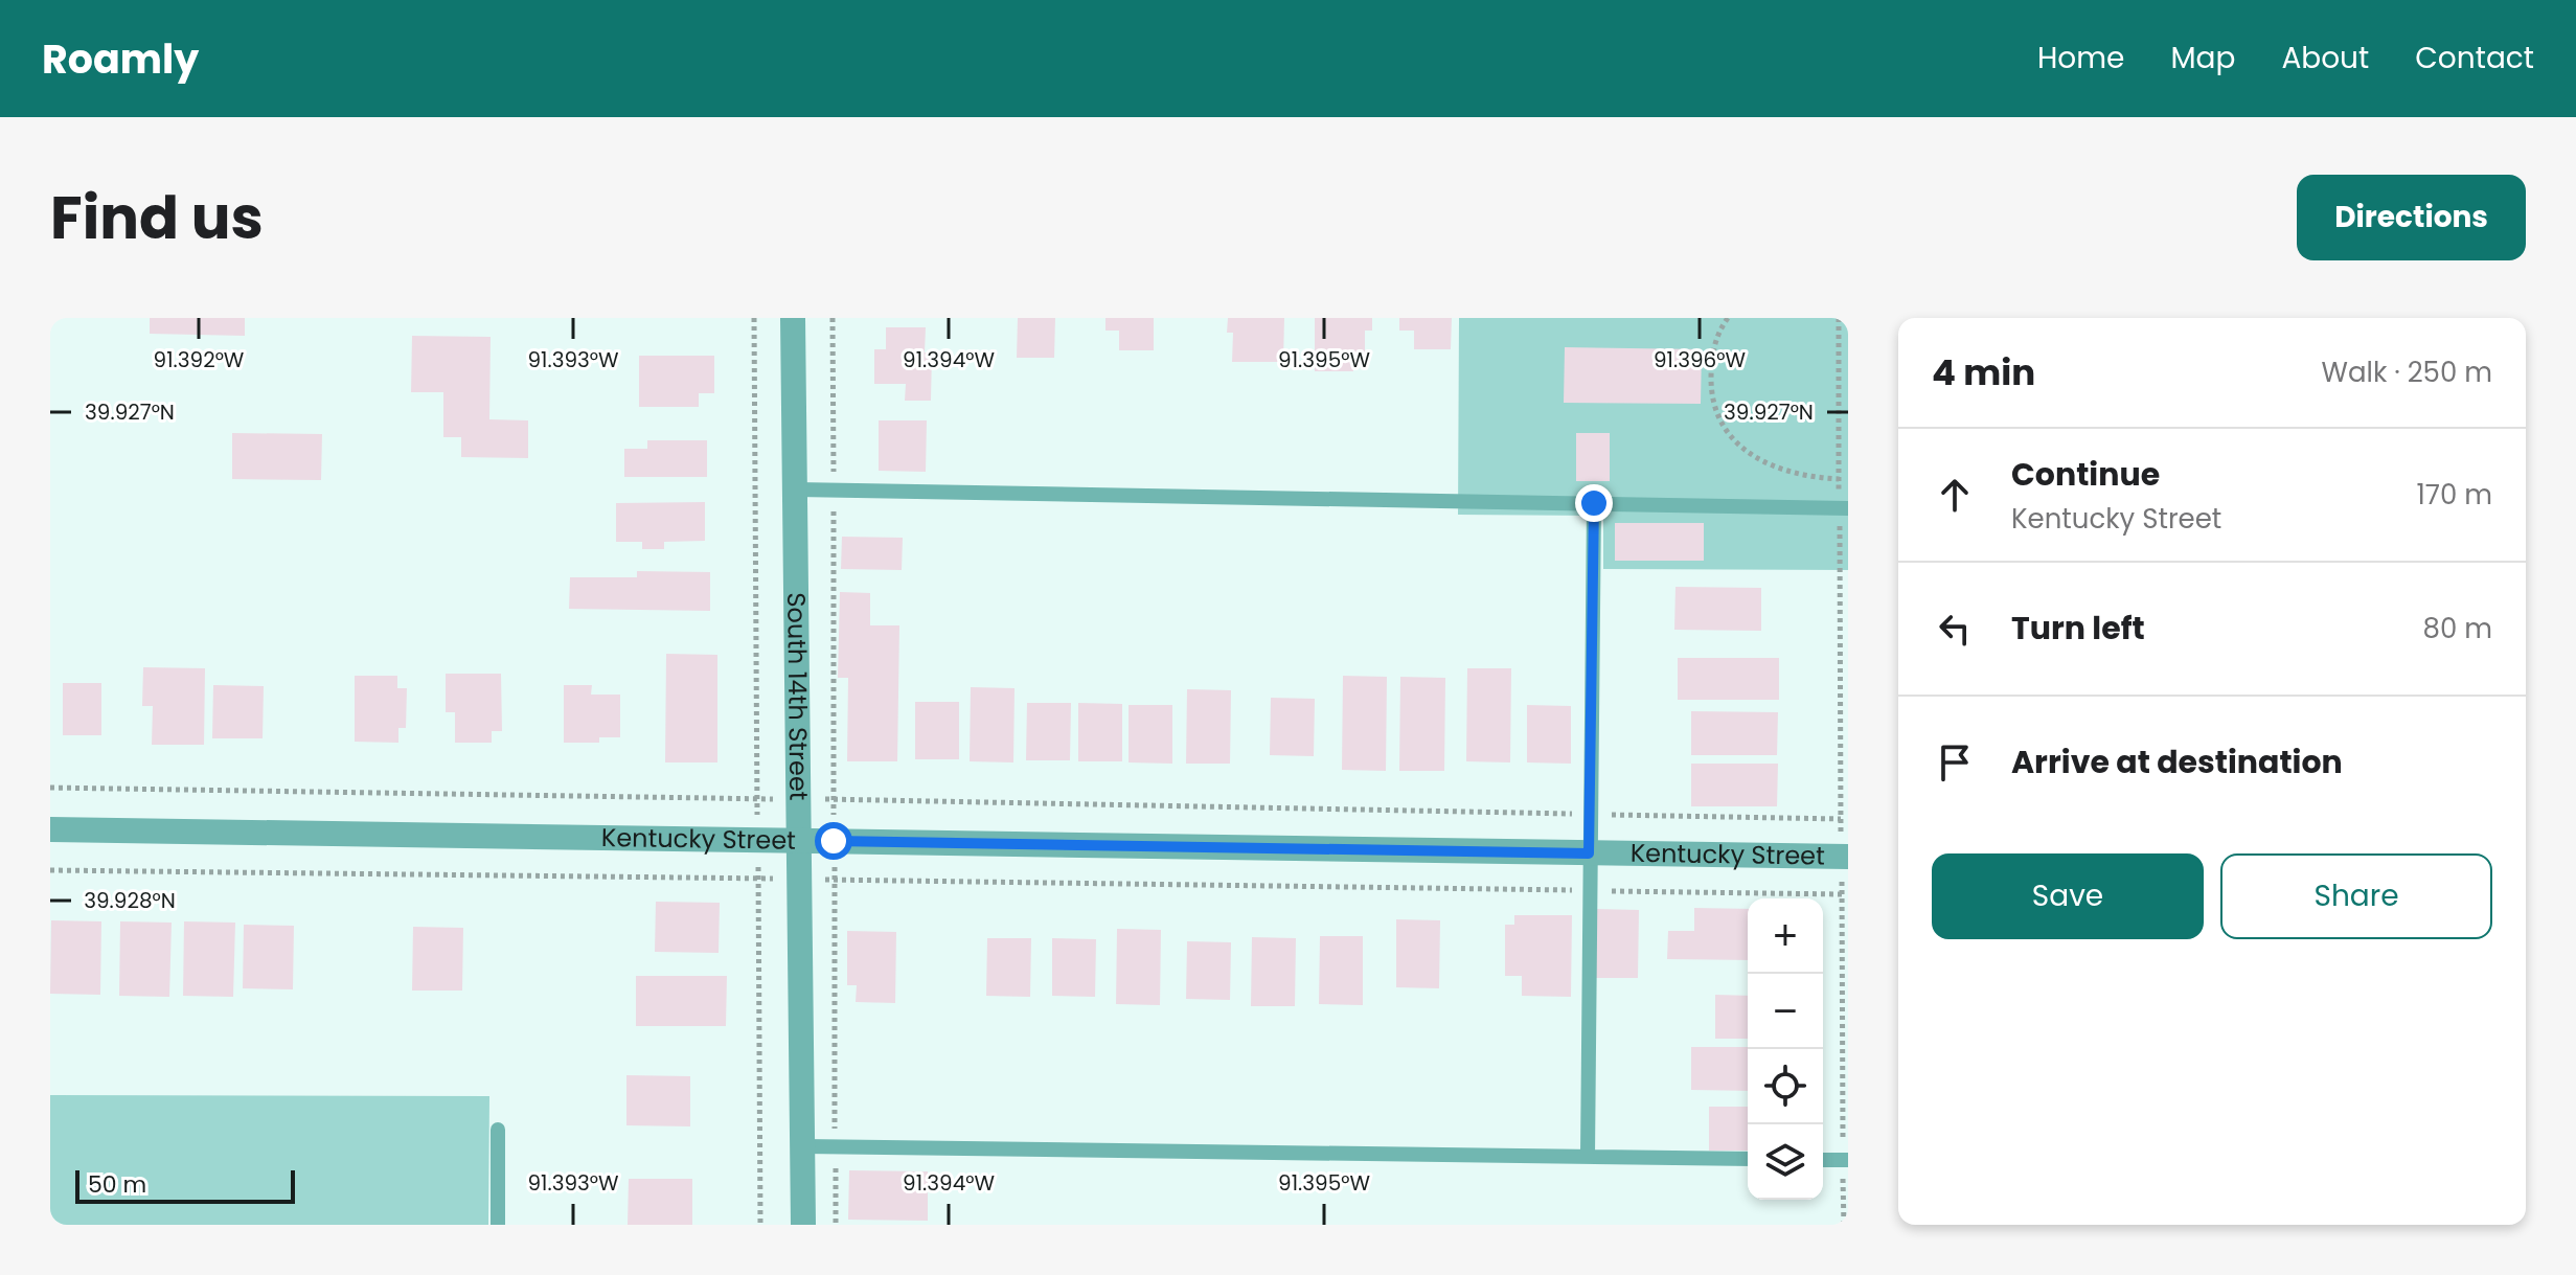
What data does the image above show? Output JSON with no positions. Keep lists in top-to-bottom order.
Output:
{
  "streets": {
    "street": ["South 14th Street", "Kentucky Street"]
  },
  "crossings": [
    ["South 14th Street", "Kentucky Street"]
  ],
  "scale_bar": "50 m",
  "page": {
    "header": "Roamly",
    "nav": [
      "Home",
      "Map",
      "About",
      "Contact"
    ],
    "title": "Find us",
    "buttons": [
      "Directions",
      ["Save", "Share"]
    ],
    "heading": ["4 min", "Walk · 250 m"],
    "list": [
      ["Continue", "Kentucky Street", "170 m"],
      ["Turn left", "80 m"],
      "Arrive at destination"
    ],
    "map_buttons": ["+", "−"],
    "scale": "50 m"
  },
  "coordinates": [
    "91.392°W",
    "91.393°W",
    "91.394°W",
    "91.395°W",
    "91.396°W",
    "39.927°N",
    "39.928°N"
  ]
}
